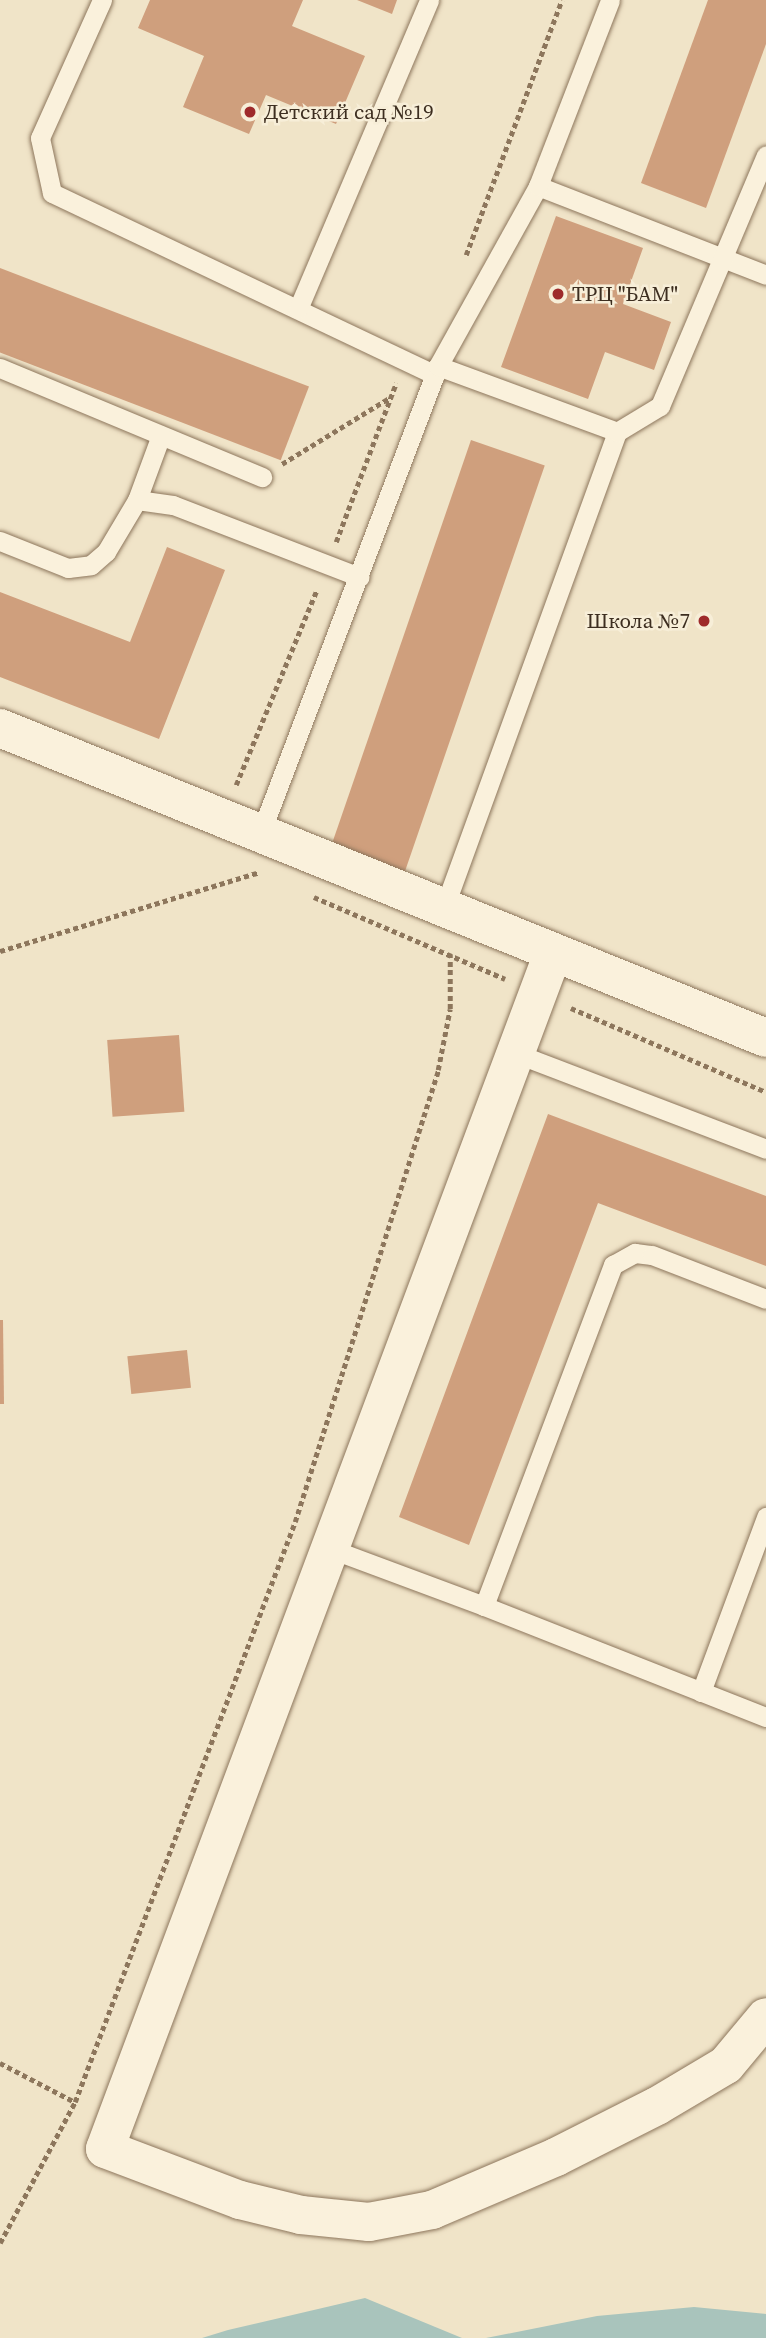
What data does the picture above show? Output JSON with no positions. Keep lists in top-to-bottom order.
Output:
{
  "places": ["Детский сад №19", "ТРЦ \"БАМ\"", "Школа №7"]
}
